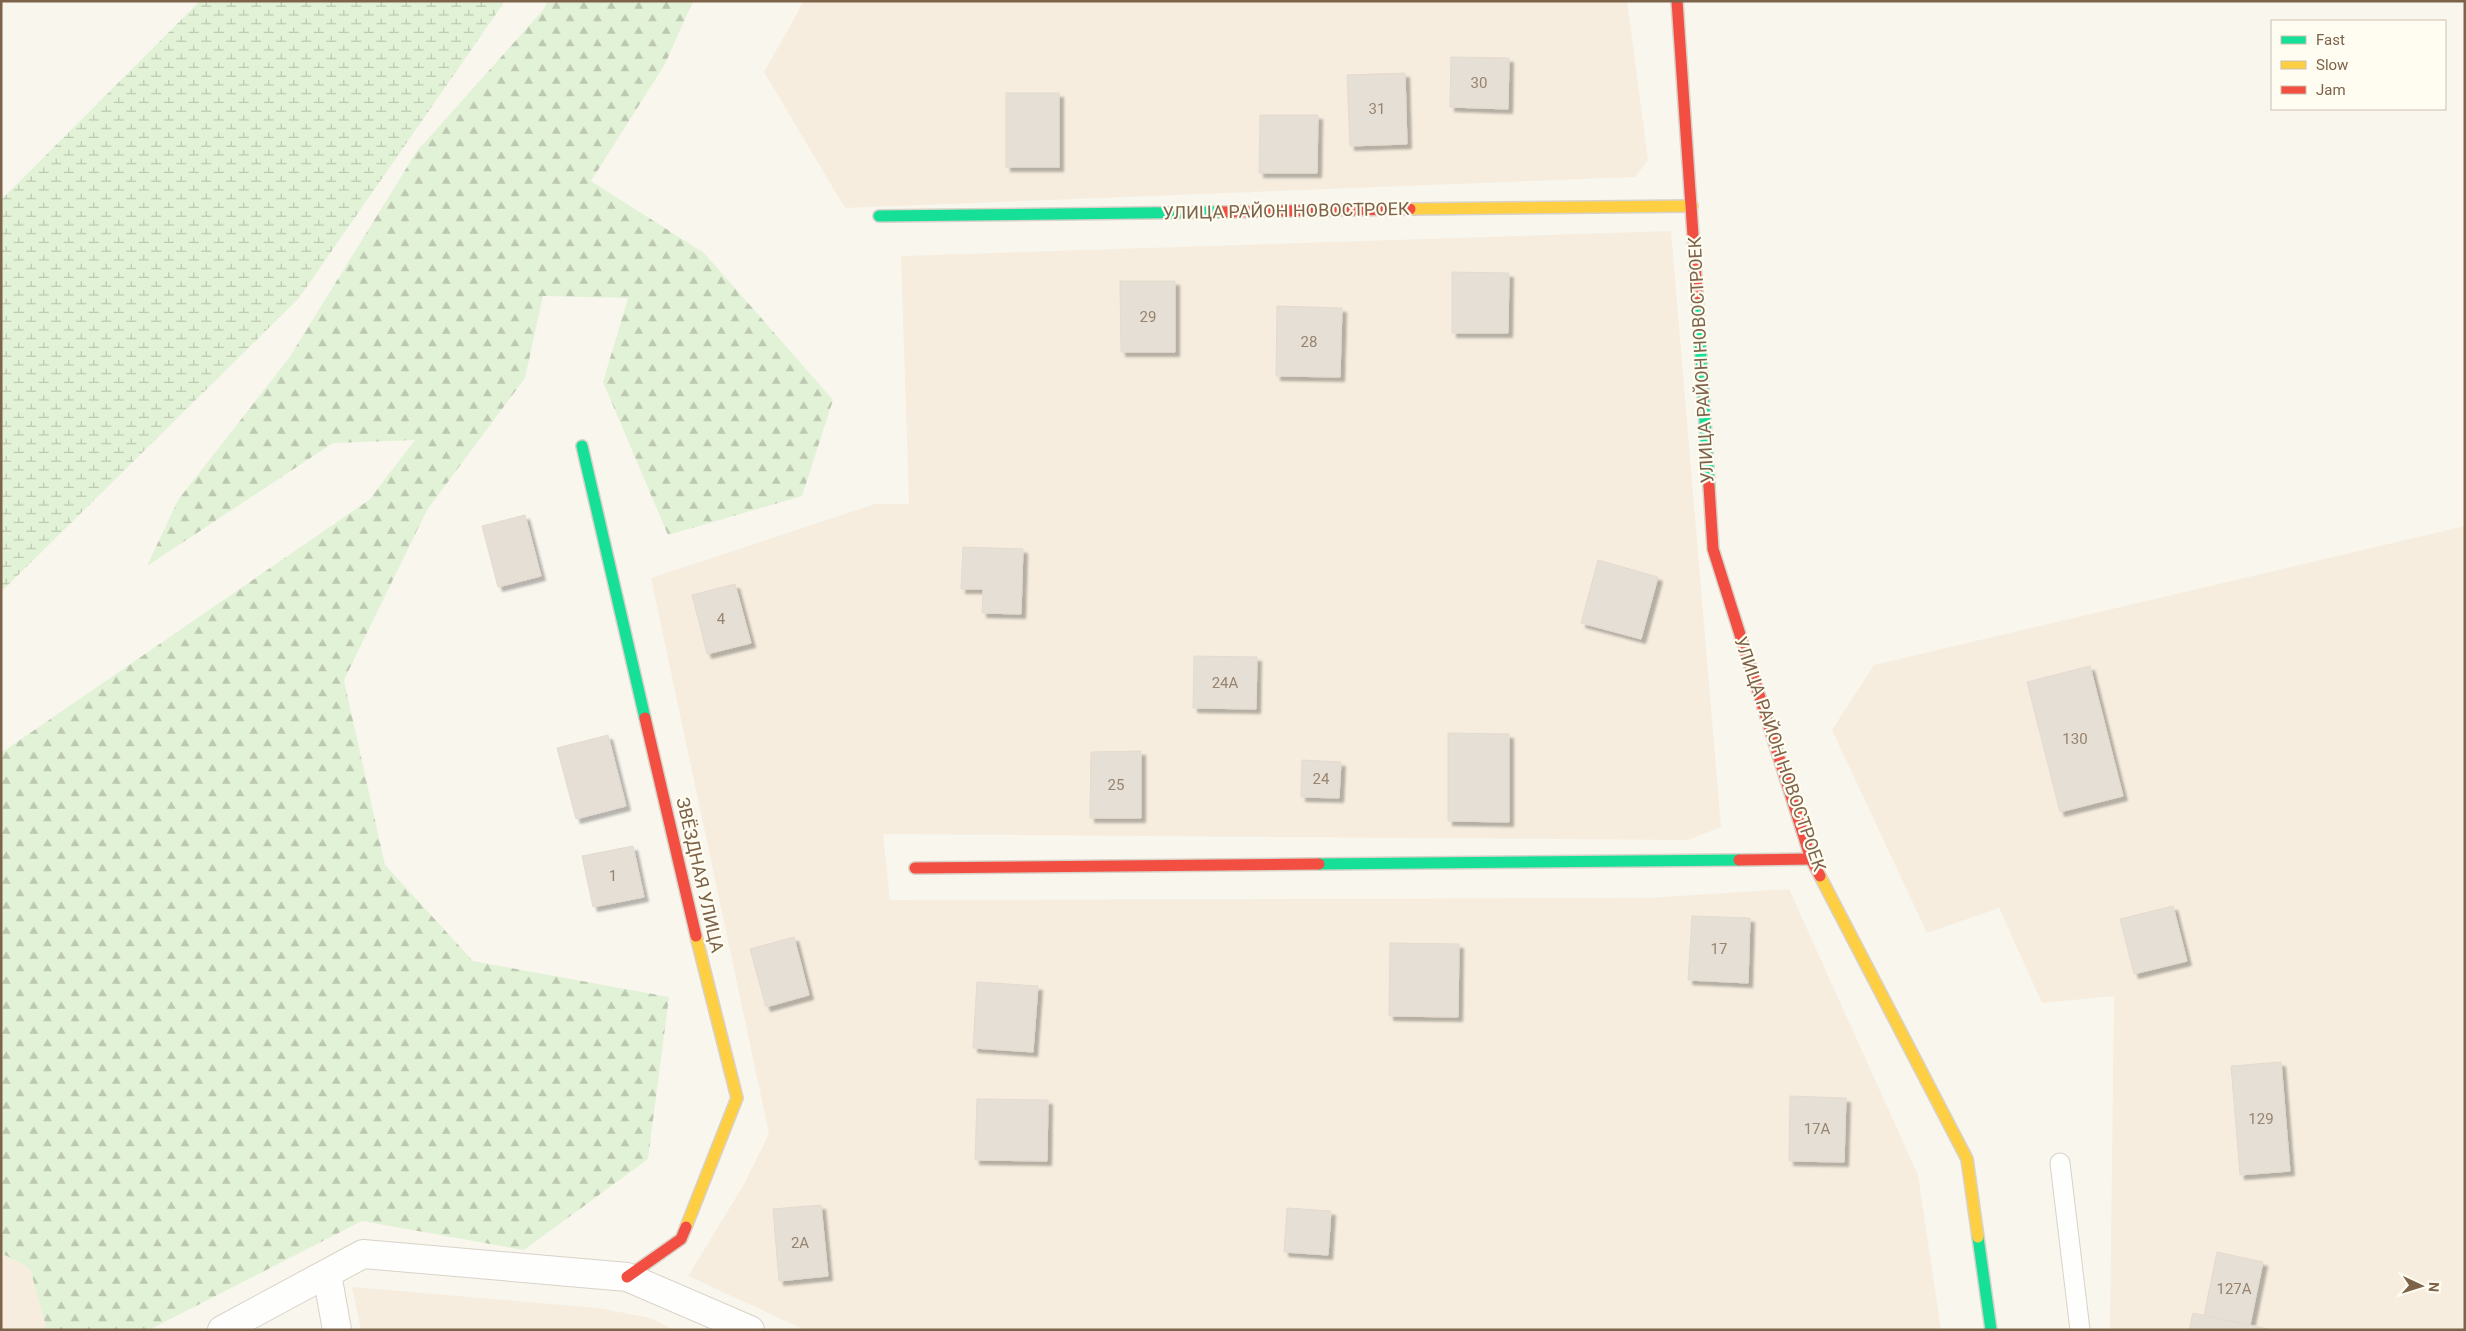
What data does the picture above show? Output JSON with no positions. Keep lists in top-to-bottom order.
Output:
{
  "streets": {
    "street": ["УЛИЦА РАЙОН НОВОСТРОЕК", "ЗВЁЗДНАЯ УЛИЦА"]
  },
  "house_numbers": [
    "30",
    "31",
    "29",
    "28",
    "4",
    "24А",
    "130",
    "24",
    "25",
    "1",
    "17",
    "129",
    "17А",
    "2А",
    "127А"
  ],
  "legend": ["Fast", "Slow", "Jam"],
  "north": "right"
}
